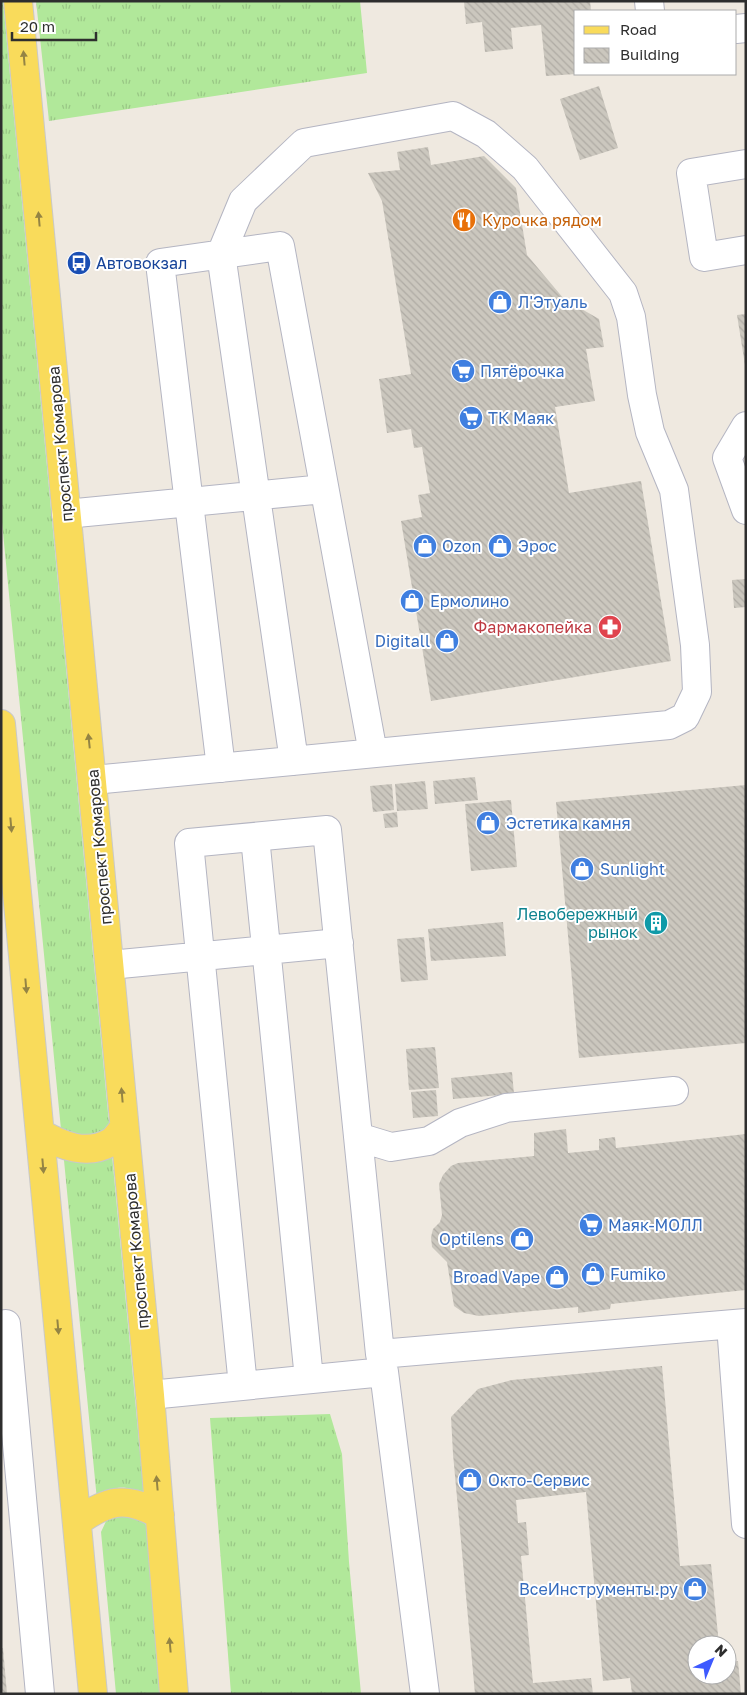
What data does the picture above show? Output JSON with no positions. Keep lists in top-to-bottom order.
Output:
{
  "streets": {
    "main road": ["проспект Комарова"]
  },
  "places": {
    "restaurant": ["Курочка рядом"],
    "bus stop": ["Автовокзал"],
    "shop": [
      "Л'Этуаль",
      "Ozon",
      "Эрос",
      "Ермолино",
      "Digitall",
      "Эстетика камня",
      "Sunlight",
      "Optilens",
      "Fumiko",
      "Broad Vape",
      "Окто-Сервис",
      "ВсеИнструменты.ру"
    ],
    "supermarket": ["Пятёрочка", "ТК Маяк", "Маяк-МОЛЛ"],
    "pharmacy": ["Фармакопейка"],
    "building": ["Левобережный рынок"]
  },
  "legend": ["Road", "Building"],
  "scale_bar": "20 m",
  "north": "top right"
}
